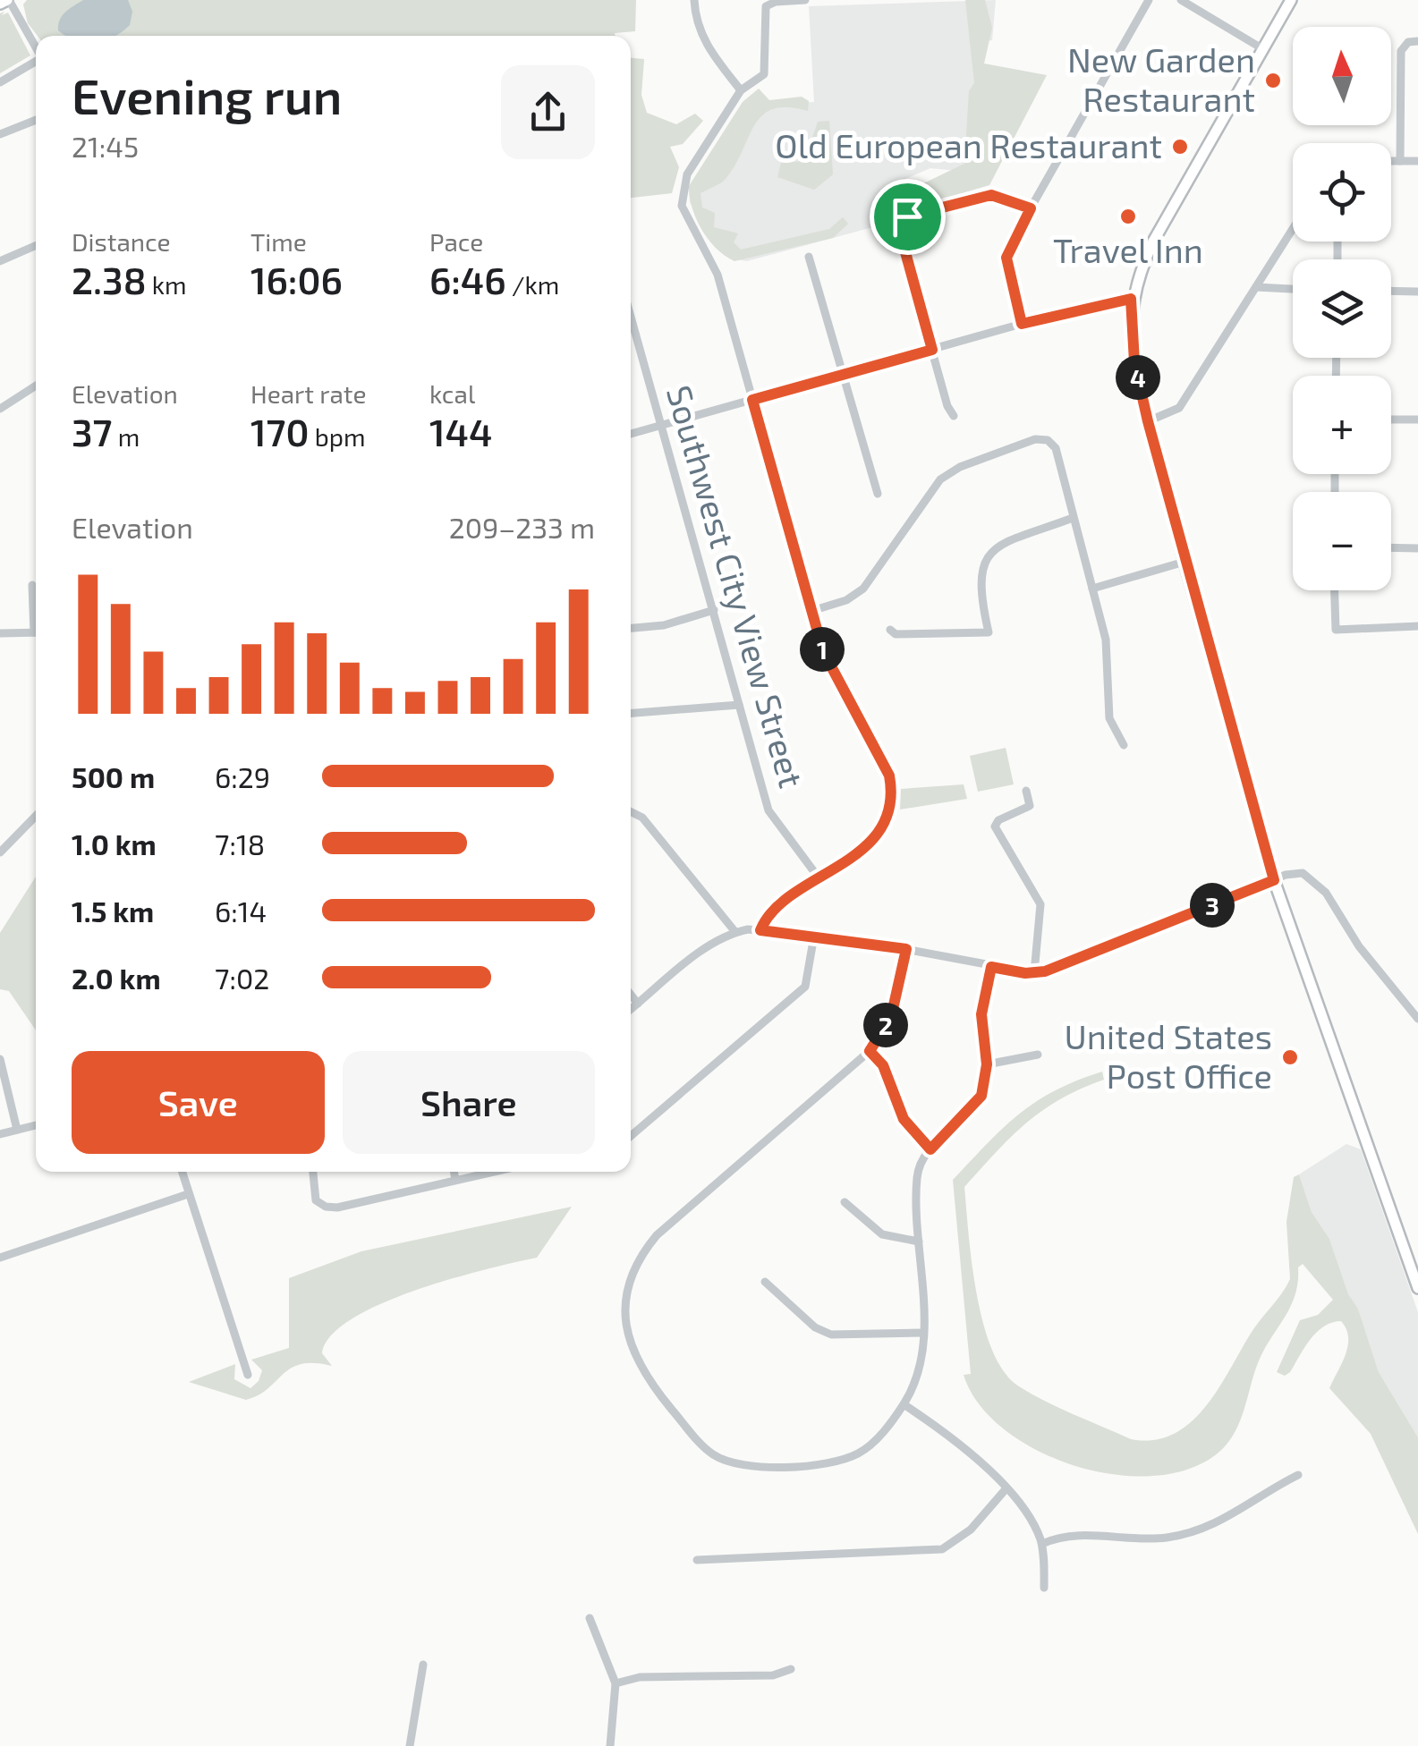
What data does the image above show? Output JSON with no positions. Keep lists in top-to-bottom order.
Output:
{
  "streets": {
    "street": ["Southwest City View Street"]
  },
  "places": [
    "New Garden Restaurant",
    "Old European Restaurant",
    "Travel Inn",
    "United States Post Office"
  ],
  "north": "top",
  "page": {
    "map_buttons": ["+", "−"],
    "heading": ["Evening run", "21:45"],
    "stats": [
      ["Distance", "2.38 km"],
      ["Time", "16:06"],
      ["Pace", "6:46 /km"],
      ["Elevation", "37 m"],
      ["Heart rate", "170 bpm"],
      ["kcal", "144"]
    ],
    "pins": [
      "4",
      "1",
      "3",
      "2"
    ],
    "chart": ["Elevation", "209–233 m"],
    "list": [
      {
        "name": "500 m",
        "note": "6:29"
      },
      {
        "name": "1.0 km",
        "note": "7:18"
      },
      {
        "name": "1.5 km",
        "note": "6:14"
      },
      {
        "name": "2.0 km",
        "note": "7:02"
      }
    ],
    "buttons": ["Save", "Share"]
  }
}
